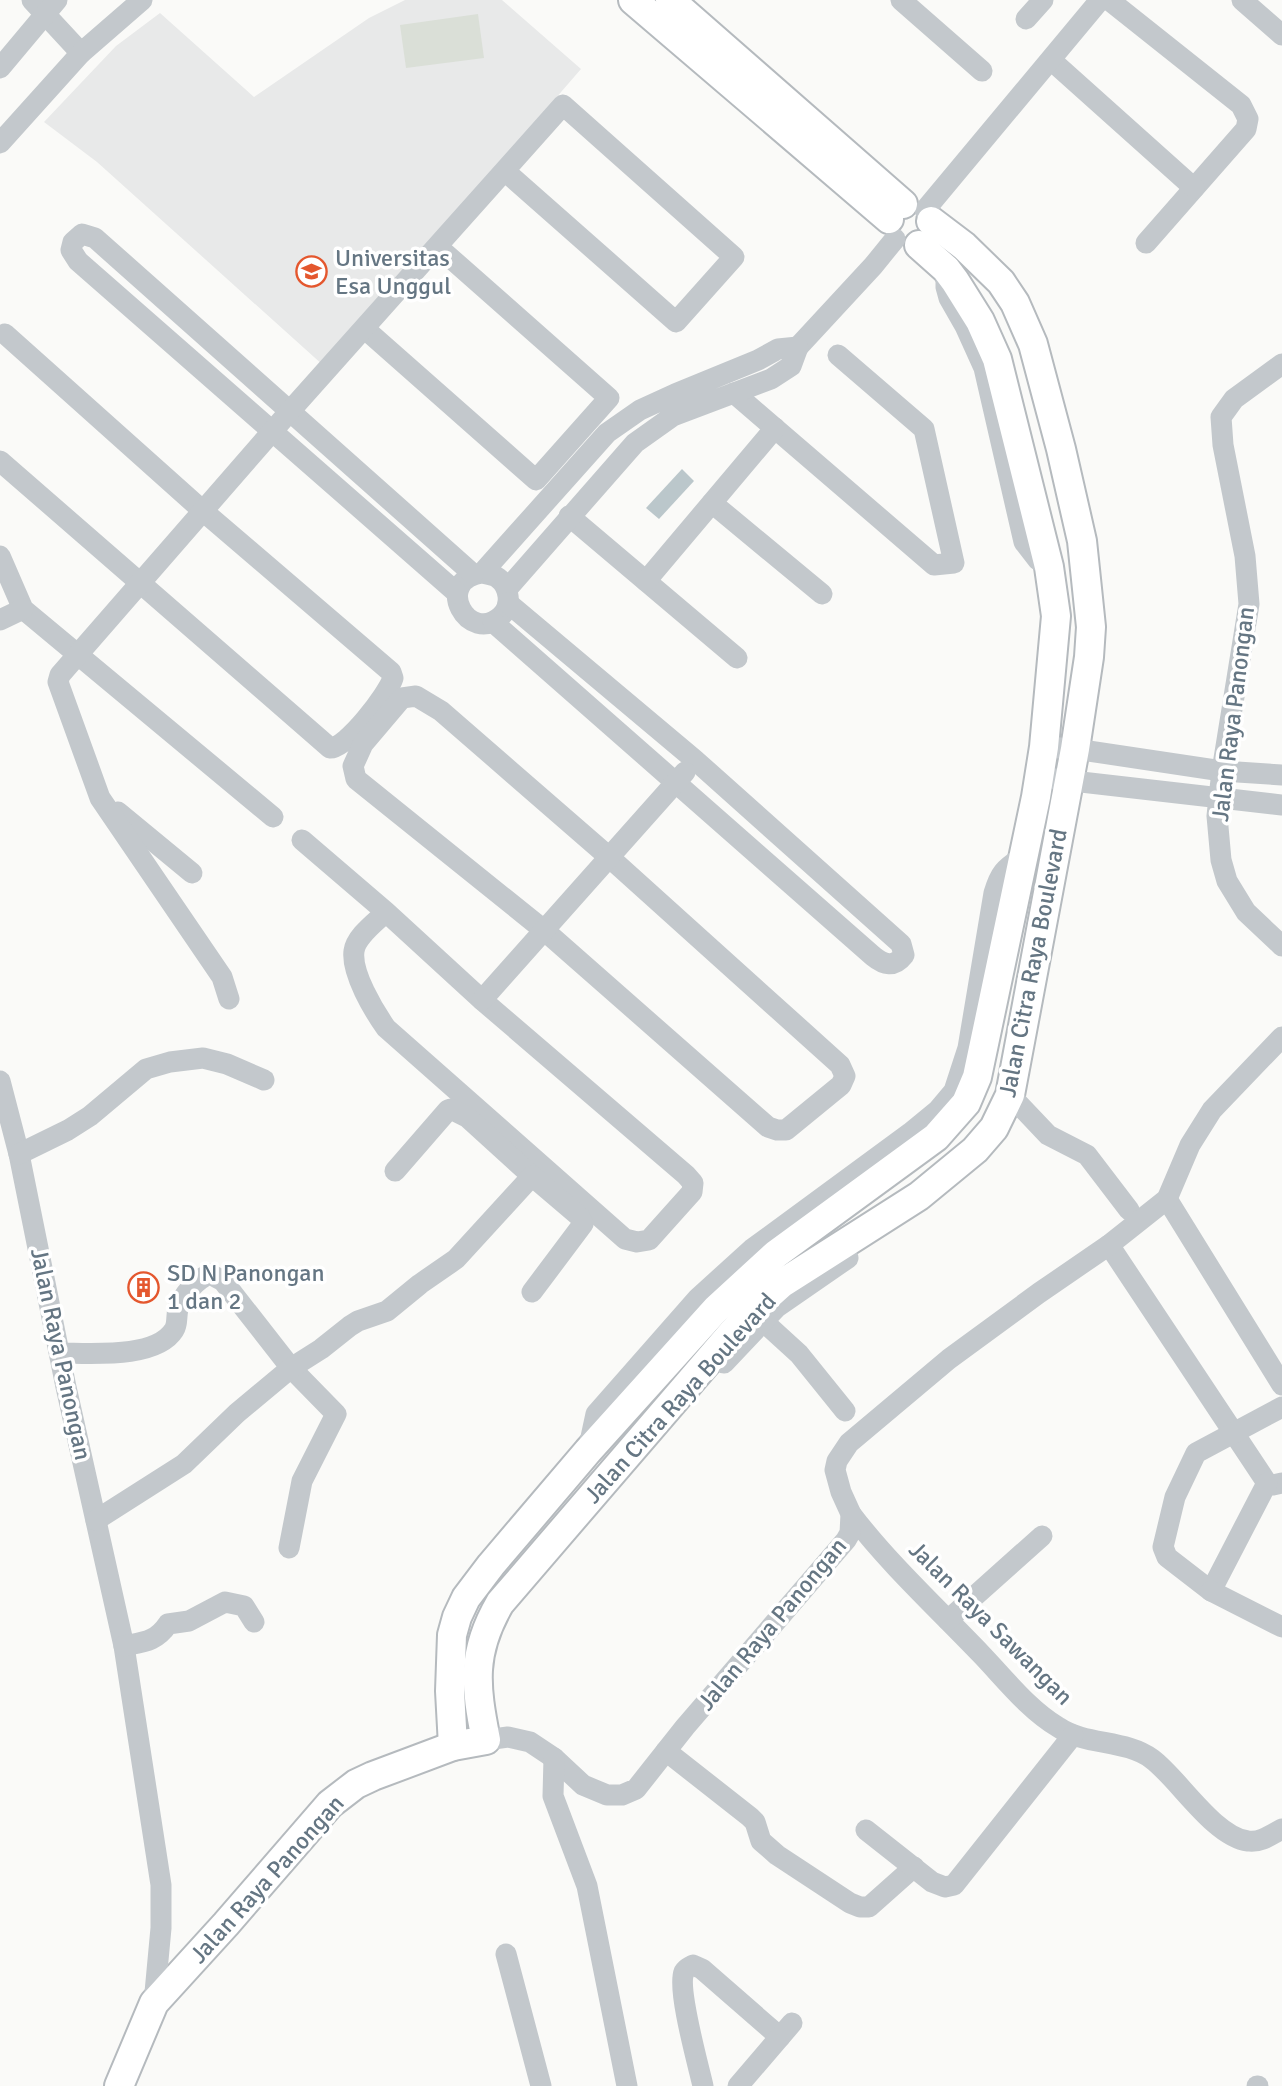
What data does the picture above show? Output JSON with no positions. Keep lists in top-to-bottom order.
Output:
{
  "streets": {
    "main road": ["Jalan Raya Panongan", "Jalan Citra Raya Boulevard"],
    "street": ["Jalan Raya Sawangan"]
  },
  "crossings": [
    ["Jalan Raya Panongan", "Jalan Citra Raya Boulevard"],
    ["Jalan Raya Panongan", "Jalan Raya Sawangan"]
  ],
  "places": {
    "school or university": ["Universitas Esa Unggul"],
    "building": ["SD N Panongan 1 dan 2"]
  }
}
